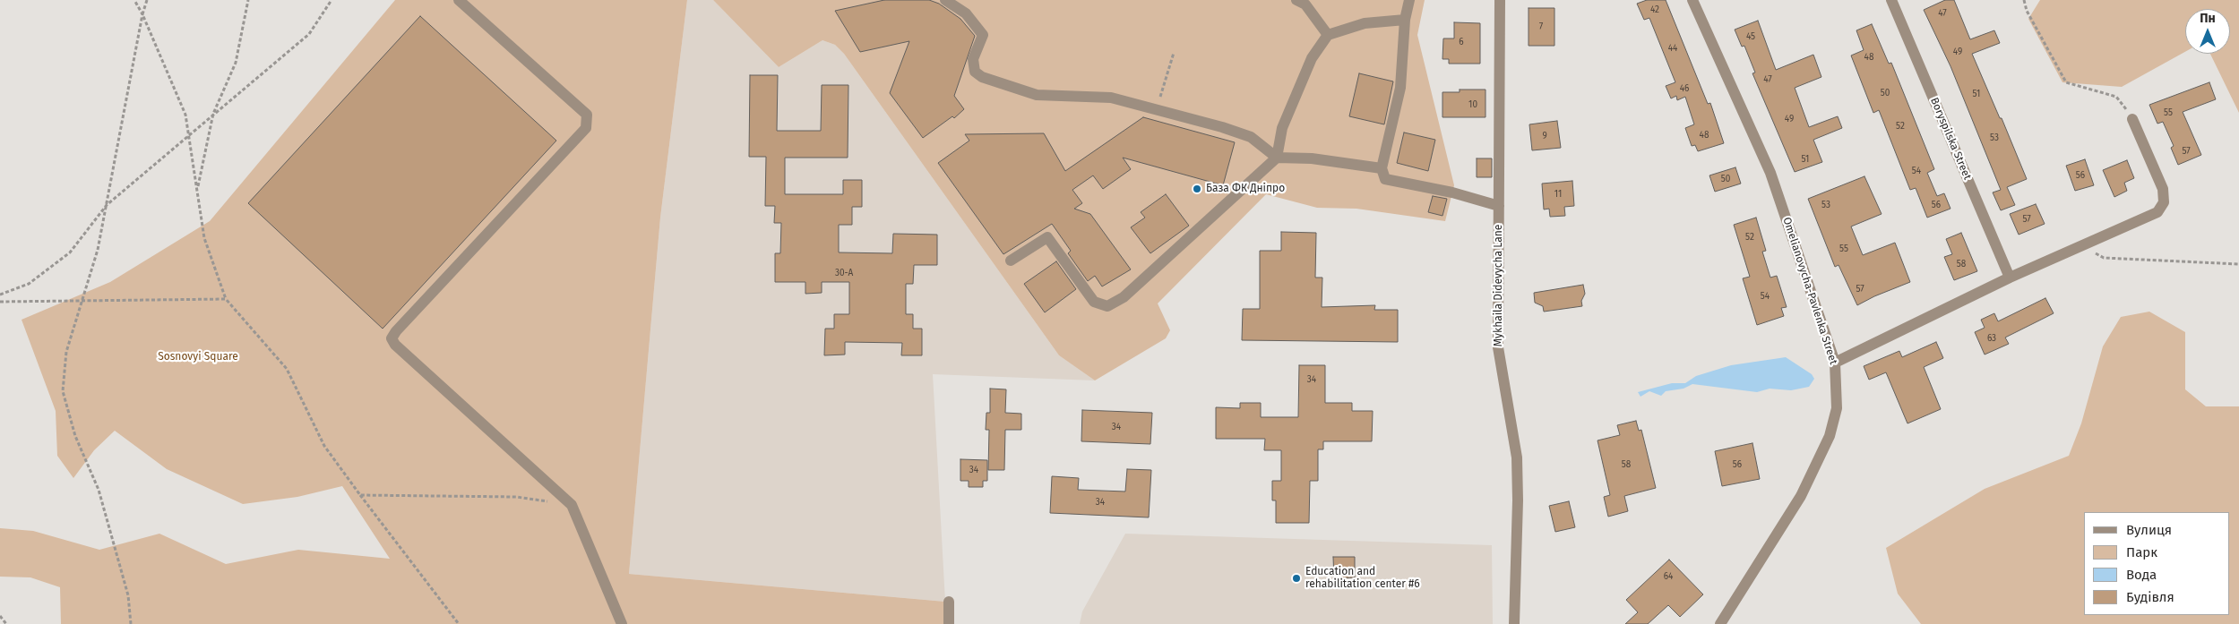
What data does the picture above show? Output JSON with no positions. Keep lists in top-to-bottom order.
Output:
{
  "streets": {
    "street": ["Boryspilska Street", "Mykhaila Didevycha Lane", "Omelianovycha-Pavlenka Street"]
  },
  "parks": ["Sosnovyi Square"],
  "places": ["База ФК Дніпро", "Education and rehabilitation center #6"],
  "house_numbers": [
    "42",
    "47",
    "7",
    "45",
    "6",
    "44",
    "49",
    "48",
    "47",
    "46",
    "50",
    "51",
    "10",
    "55",
    "49",
    "52",
    "48",
    "9",
    "53",
    "57",
    "51",
    "54",
    "56",
    "50",
    "11",
    "53",
    "56",
    "57",
    "52",
    "55",
    "58",
    "30-А",
    "57",
    "54",
    "63",
    "34",
    "34",
    "58",
    "56",
    "34",
    "34",
    "64"
  ],
  "legend": [
    "Вулиця",
    "Парк",
    "Вода",
    "Будівля"
  ],
  "north": "top"
}
